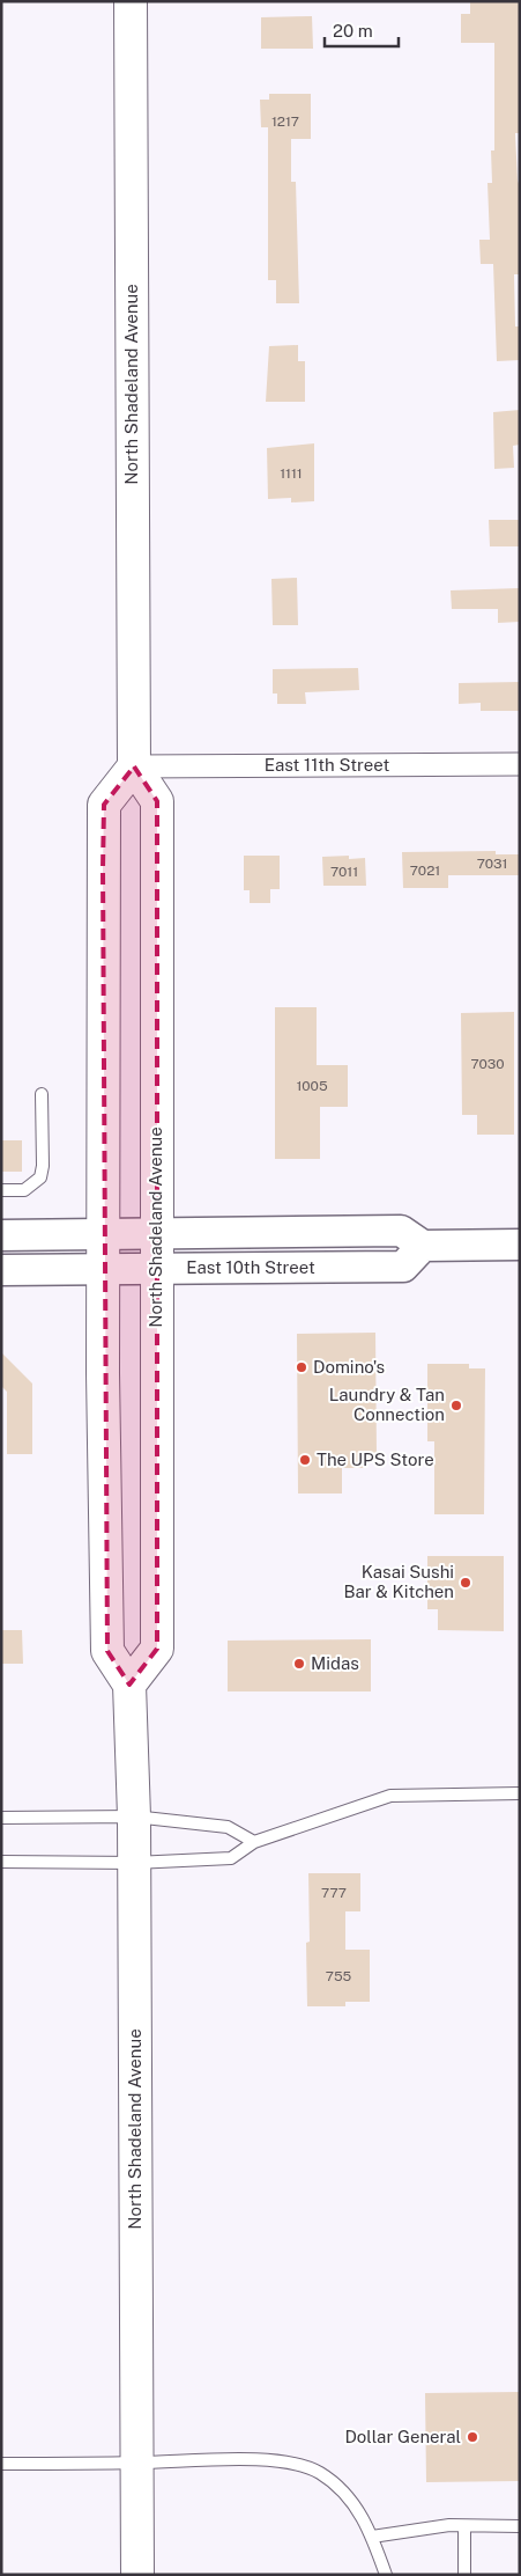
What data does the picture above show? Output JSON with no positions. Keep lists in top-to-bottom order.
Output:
{
  "streets": {
    "main road": ["North Shadeland Avenue", "East 10th Street"],
    "street": ["East 11th Street"]
  },
  "crossings": [
    ["North Shadeland Avenue", "East 11th Street"],
    ["North Shadeland Avenue", "East 10th Street"]
  ],
  "places": [
    "Domino's",
    "Laundry & Tan Connection",
    "The UPS Store",
    "Kasai Sushi Bar & Kitchen",
    "Midas",
    "Dollar General"
  ],
  "house_numbers": [
    "1217",
    "1111",
    "7031",
    "7021",
    "7011",
    "7030",
    "1005",
    "777",
    "755"
  ],
  "scale_bar": "20 m"
}
